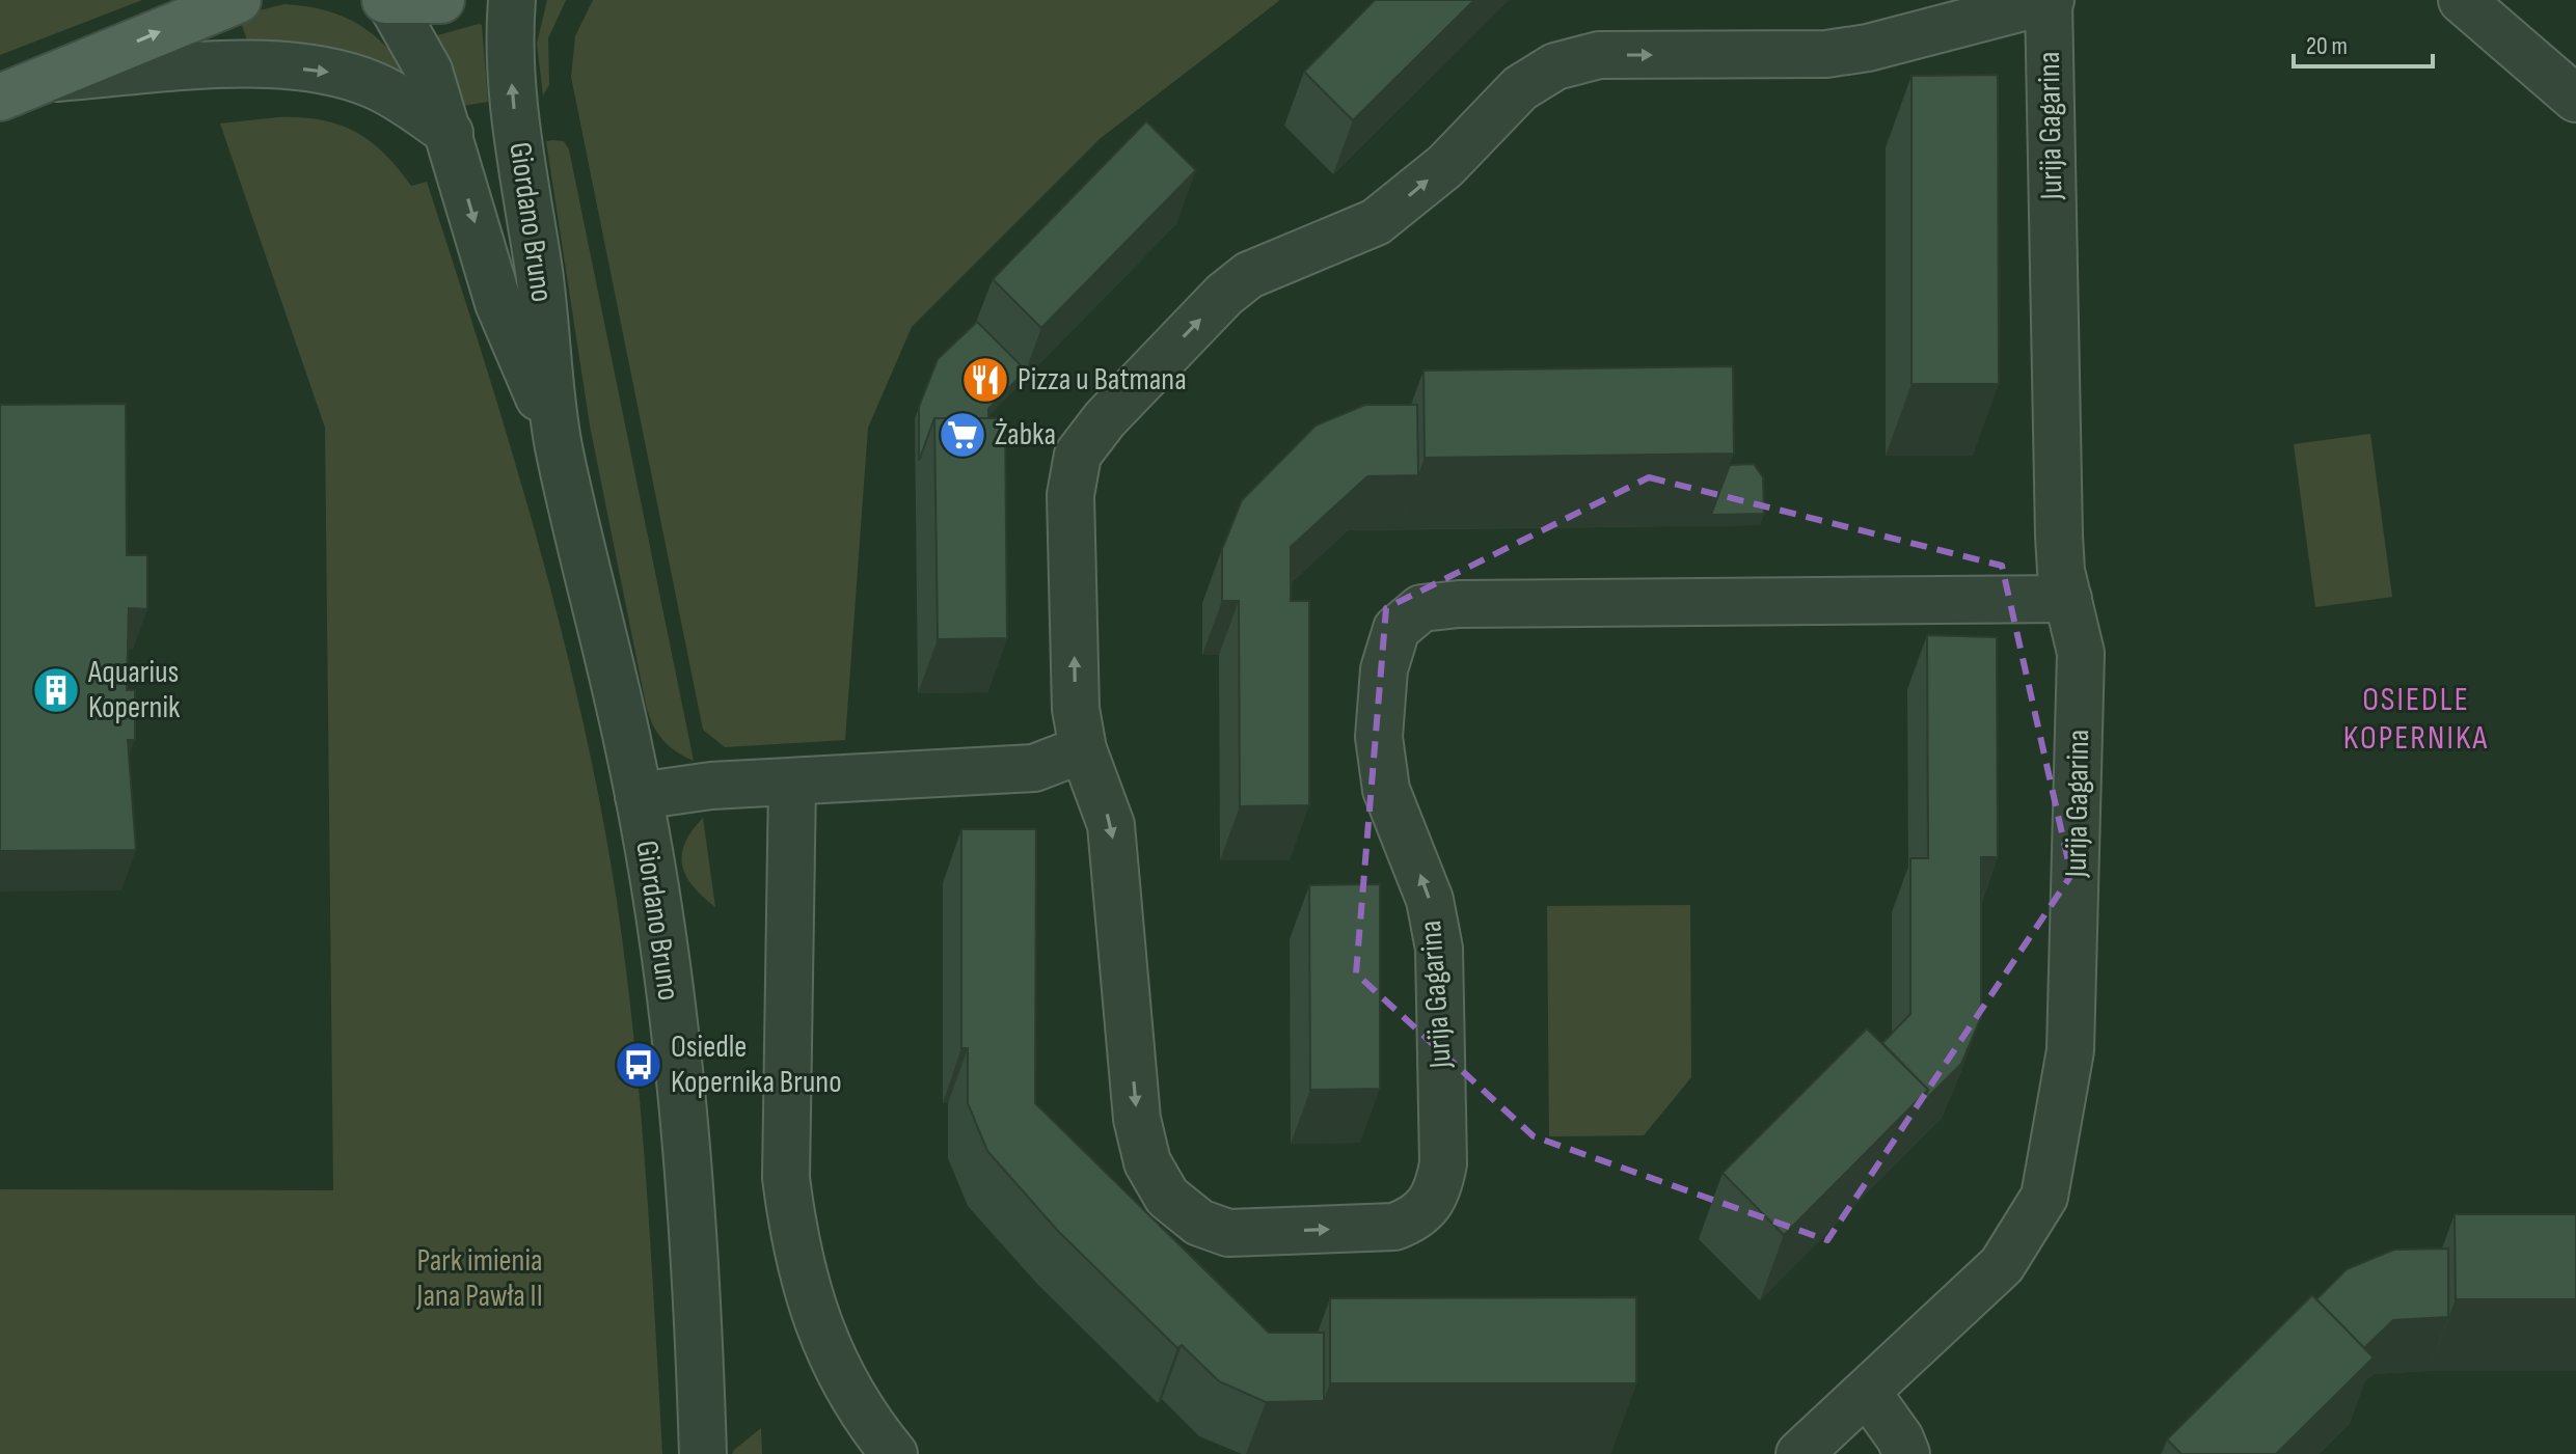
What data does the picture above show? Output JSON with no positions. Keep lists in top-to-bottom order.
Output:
{
  "streets": {
    "street": ["Jurija Gagarina", "Giordano Bruno"]
  },
  "districts": ["OSIEDLE KOPERNIKA"],
  "parks": ["Park imienia Jana Pawła II"],
  "places": {
    "restaurant": ["Pizza u Batmana"],
    "supermarket": ["Żabka"],
    "building": ["Aquarius Kopernik"],
    "bus stop": ["Osiedle Kopernika Bruno"]
  },
  "scale_bar": "20 m"
}
